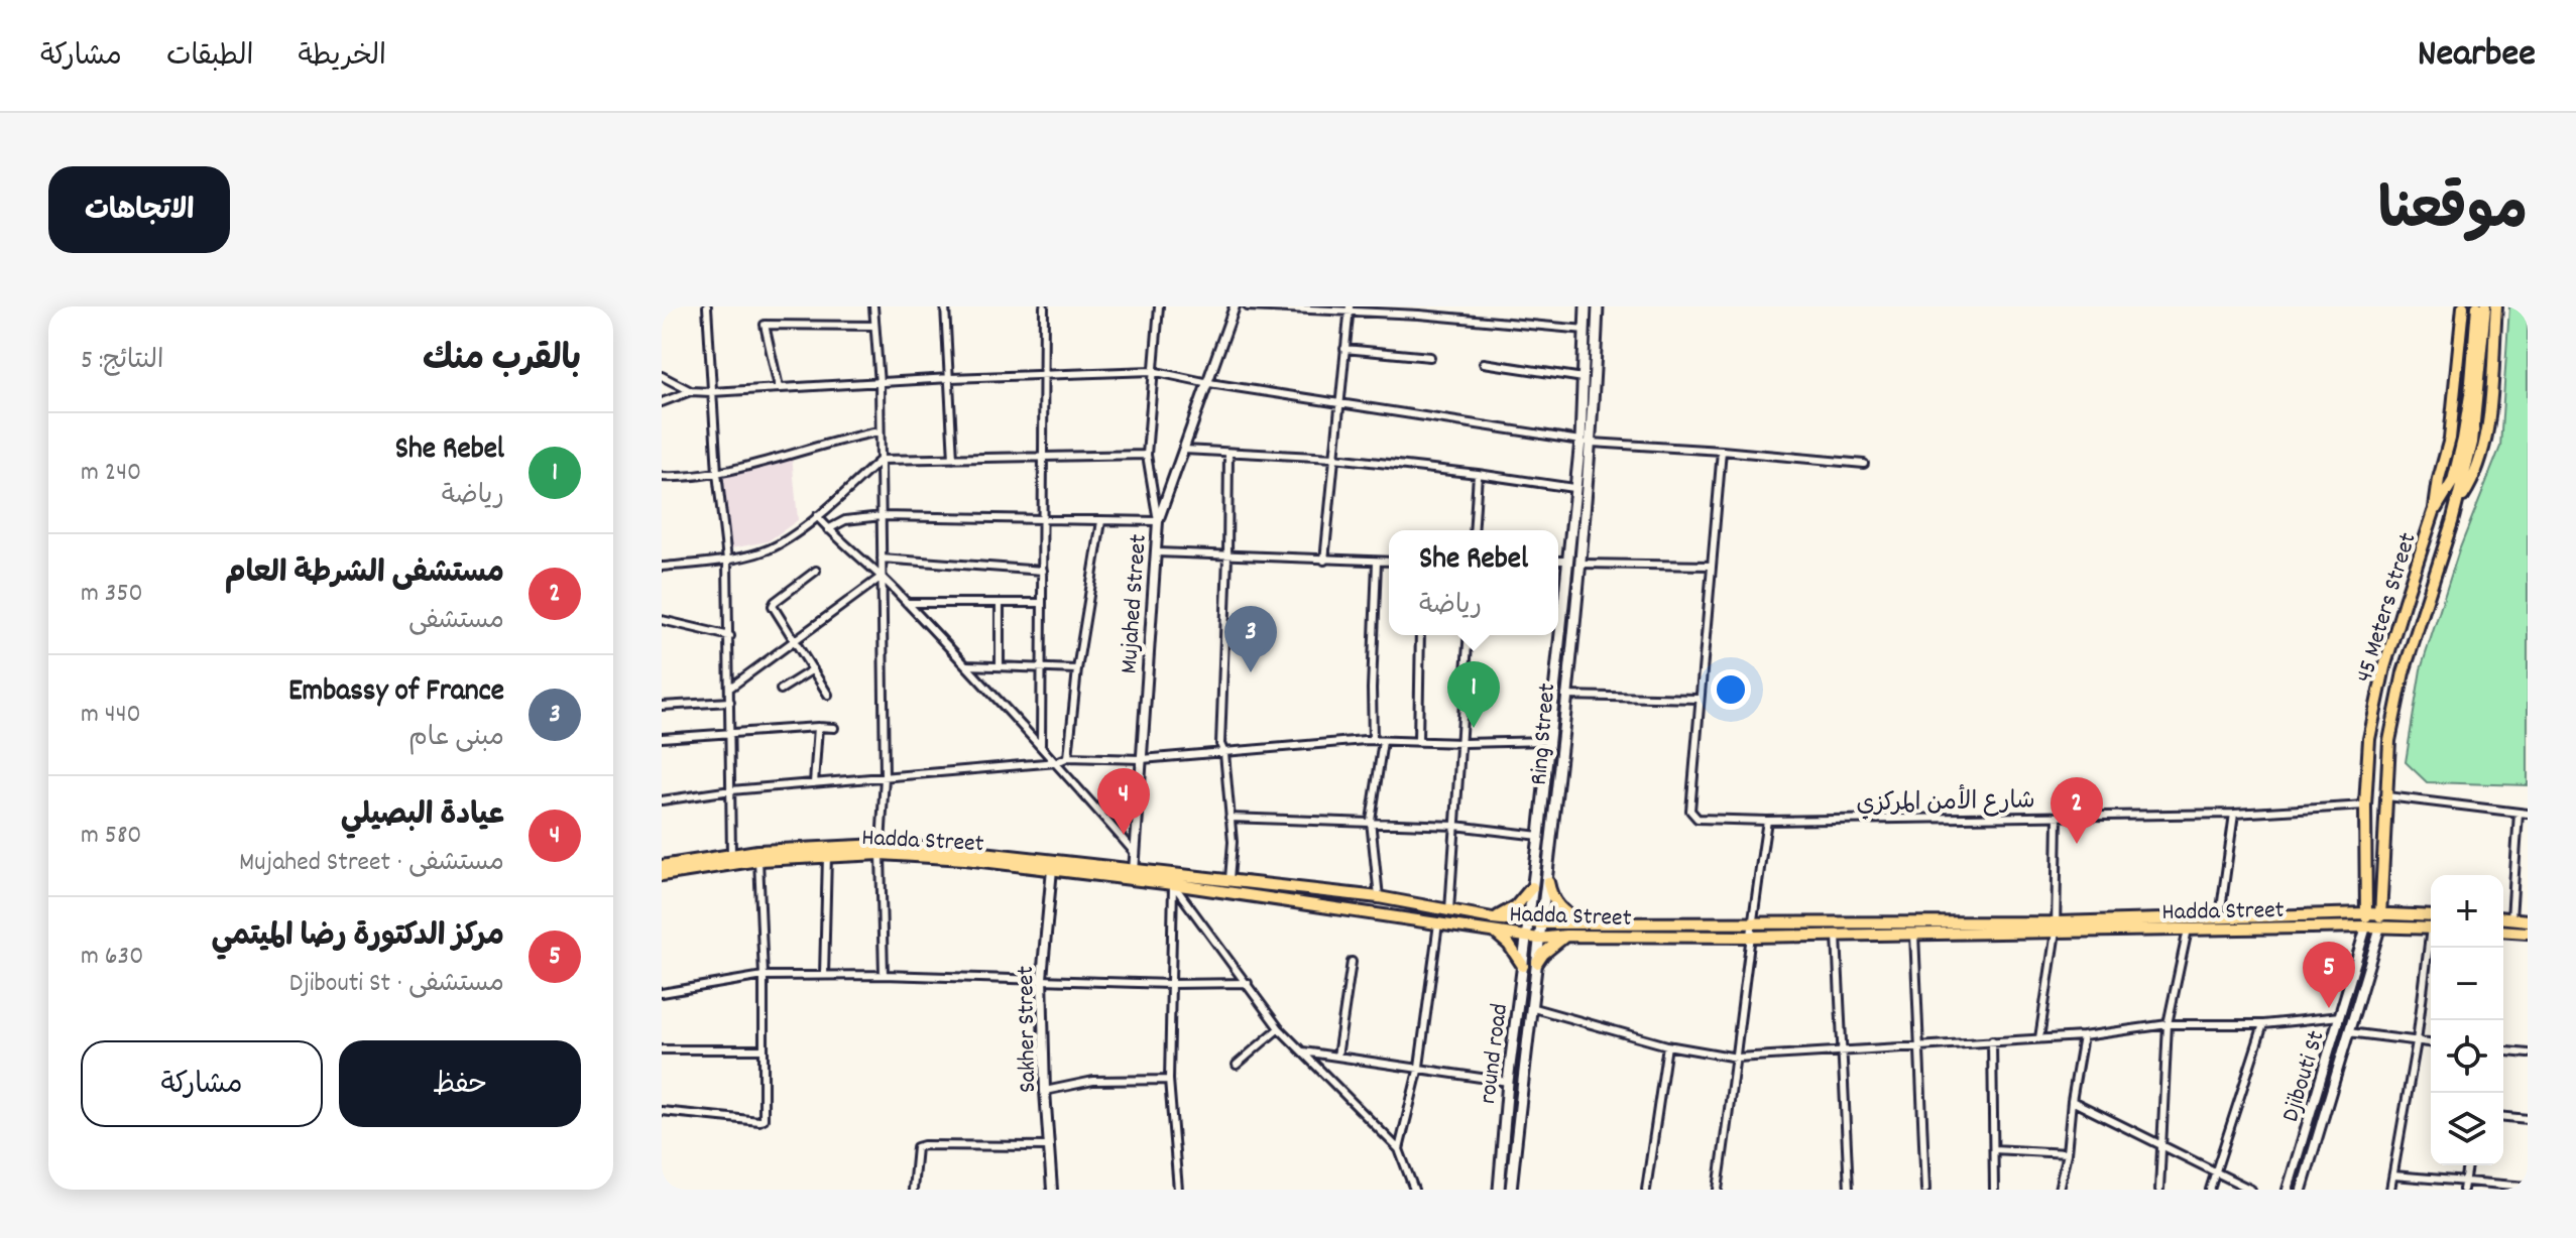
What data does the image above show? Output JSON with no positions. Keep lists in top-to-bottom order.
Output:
{
  "streets": {
    "main road": [
      "45 Meters Street",
      "Ring Street",
      "Hadda Street",
      "round road"
    ],
    "street": [
      "Mujahed Street",
      "شارع الأمن المركزي",
      "Sakher Street",
      "Djibouti St"
    ]
  },
  "crossings": [
    ["Mujahed Street", "Hadda Street"],
    ["45 Meters Street", "شارع الأمن المركزي"],
    ["45 Meters Street", "Hadda Street"],
    ["45 Meters Street", "Djibouti St"],
    ["Ring Street", "Hadda Street"],
    ["Ring Street", "round road"],
    ["Hadda Street", "Sakher Street"],
    ["Hadda Street", "round road"],
    ["Hadda Street", "Djibouti St"]
  ],
  "page": {
    "header": "Nearbee",
    "nav": ["الخريطة", "الطبقات", "مشاركة"],
    "title": "موقعنا",
    "buttons": [
      "الاتجاهات",
      ["حفظ", "مشاركة"]
    ],
    "heading": ["بالقرب منك", "النتائج: 5"],
    "list": [
      {
        "mark": "1",
        "name": "She Rebel",
        "note": "رياضة",
        "value": "240 m"
      },
      {
        "mark": "2",
        "name": "مستشفى الشرطة العام",
        "note": "مستشفى",
        "value": "350 m"
      },
      {
        "mark": "3",
        "name": "Embassy of France",
        "note": "مبنى عام",
        "value": "440 m"
      },
      {
        "mark": "4",
        "name": "عيادة البصيلي",
        "note": "مستشفى · Mujahed Street",
        "value": "580 m"
      },
      {
        "mark": "5",
        "name": "مركز الدكتورة رضا الميتمي",
        "note": "مستشفى · Djibouti St",
        "value": "630 m"
      }
    ],
    "popup": ["She Rebel", "رياضة"],
    "pins": [
      "3",
      "1",
      "4",
      "2",
      "5"
    ],
    "map_buttons": ["+", "−"]
  }
}
